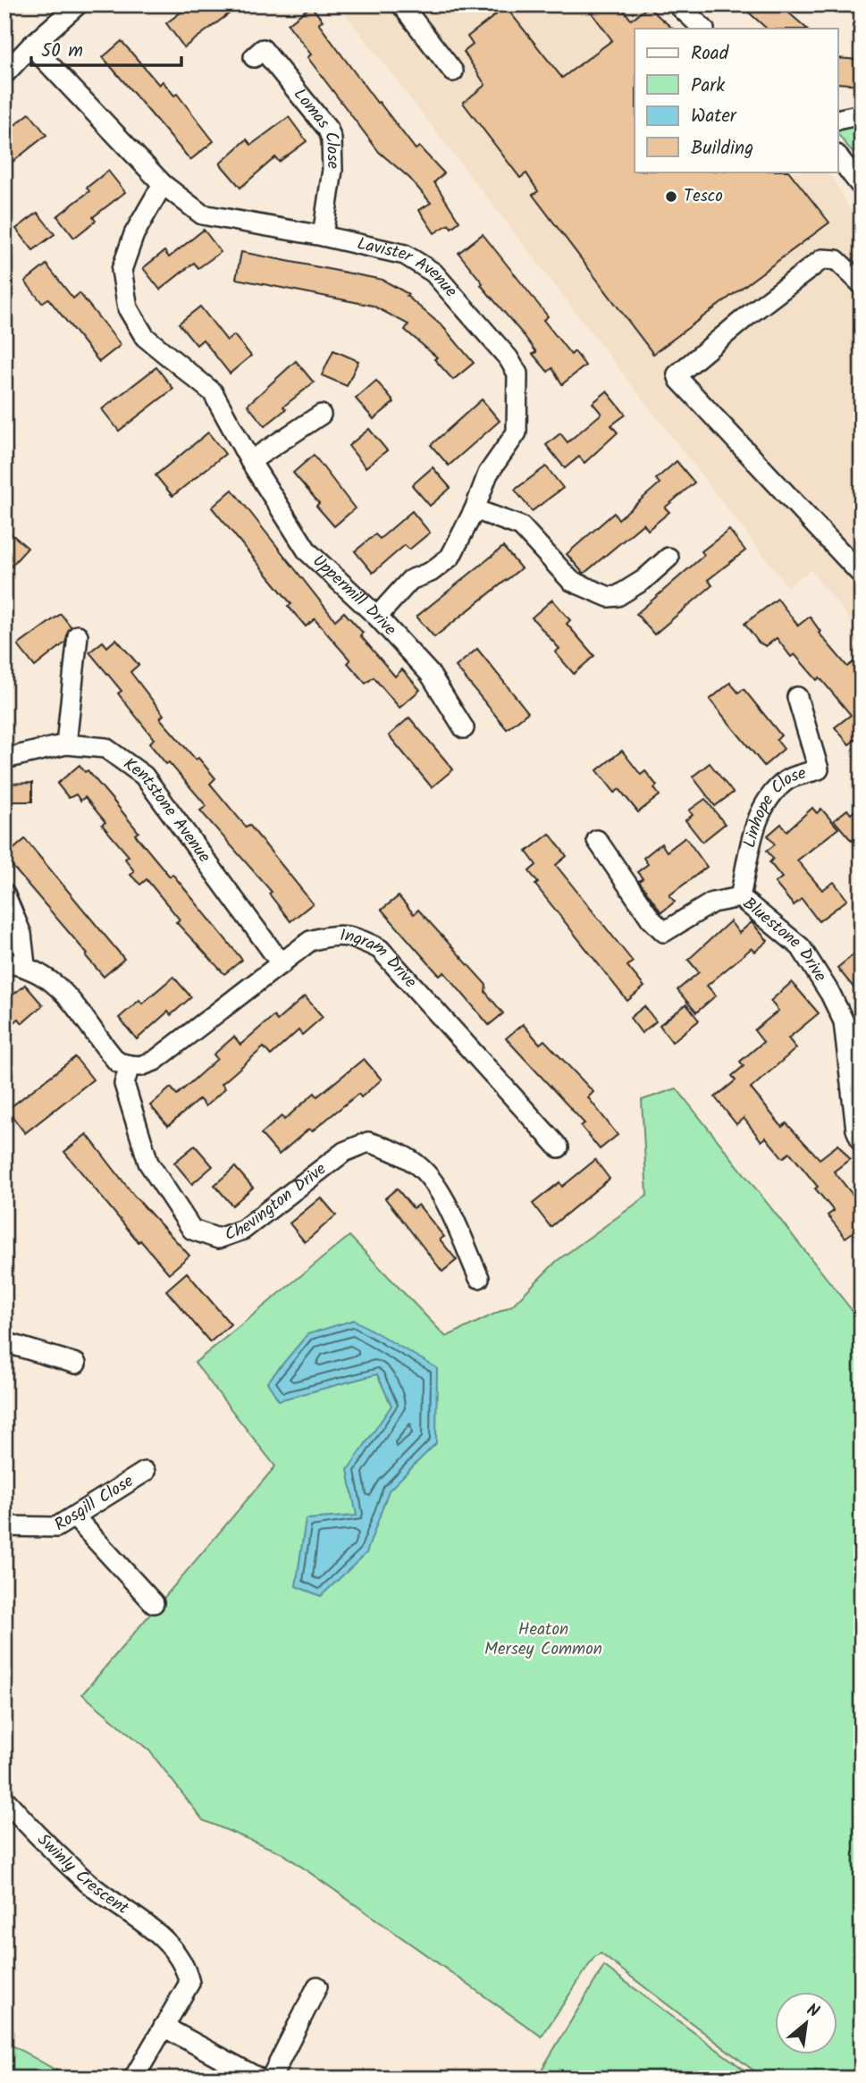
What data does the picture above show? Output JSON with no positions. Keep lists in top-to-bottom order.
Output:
{
  "streets": {
    "street": [
      "Lomas Close",
      "Lavister Avenue",
      "Uppermill Drive",
      "Kentstone Avenue",
      "Linhope Close",
      "Bluestone Drive",
      "Ingram Drive",
      "Chevington Drive",
      "Rosgill Close",
      "Swinly Crescent"
    ]
  },
  "crossings": [
    ["Lomas Close", "Lavister Avenue"],
    ["Lavister Avenue", "Uppermill Drive"],
    ["Kentstone Avenue", "Ingram Drive"],
    ["Linhope Close", "Bluestone Drive"],
    ["Ingram Drive", "Chevington Drive"]
  ],
  "parks": ["Heaton Mersey Common"],
  "places": ["Tesco"],
  "legend": [
    "Road",
    "Park",
    "Water",
    "Building"
  ],
  "scale_bar": "50 m",
  "north": "top right"
}
